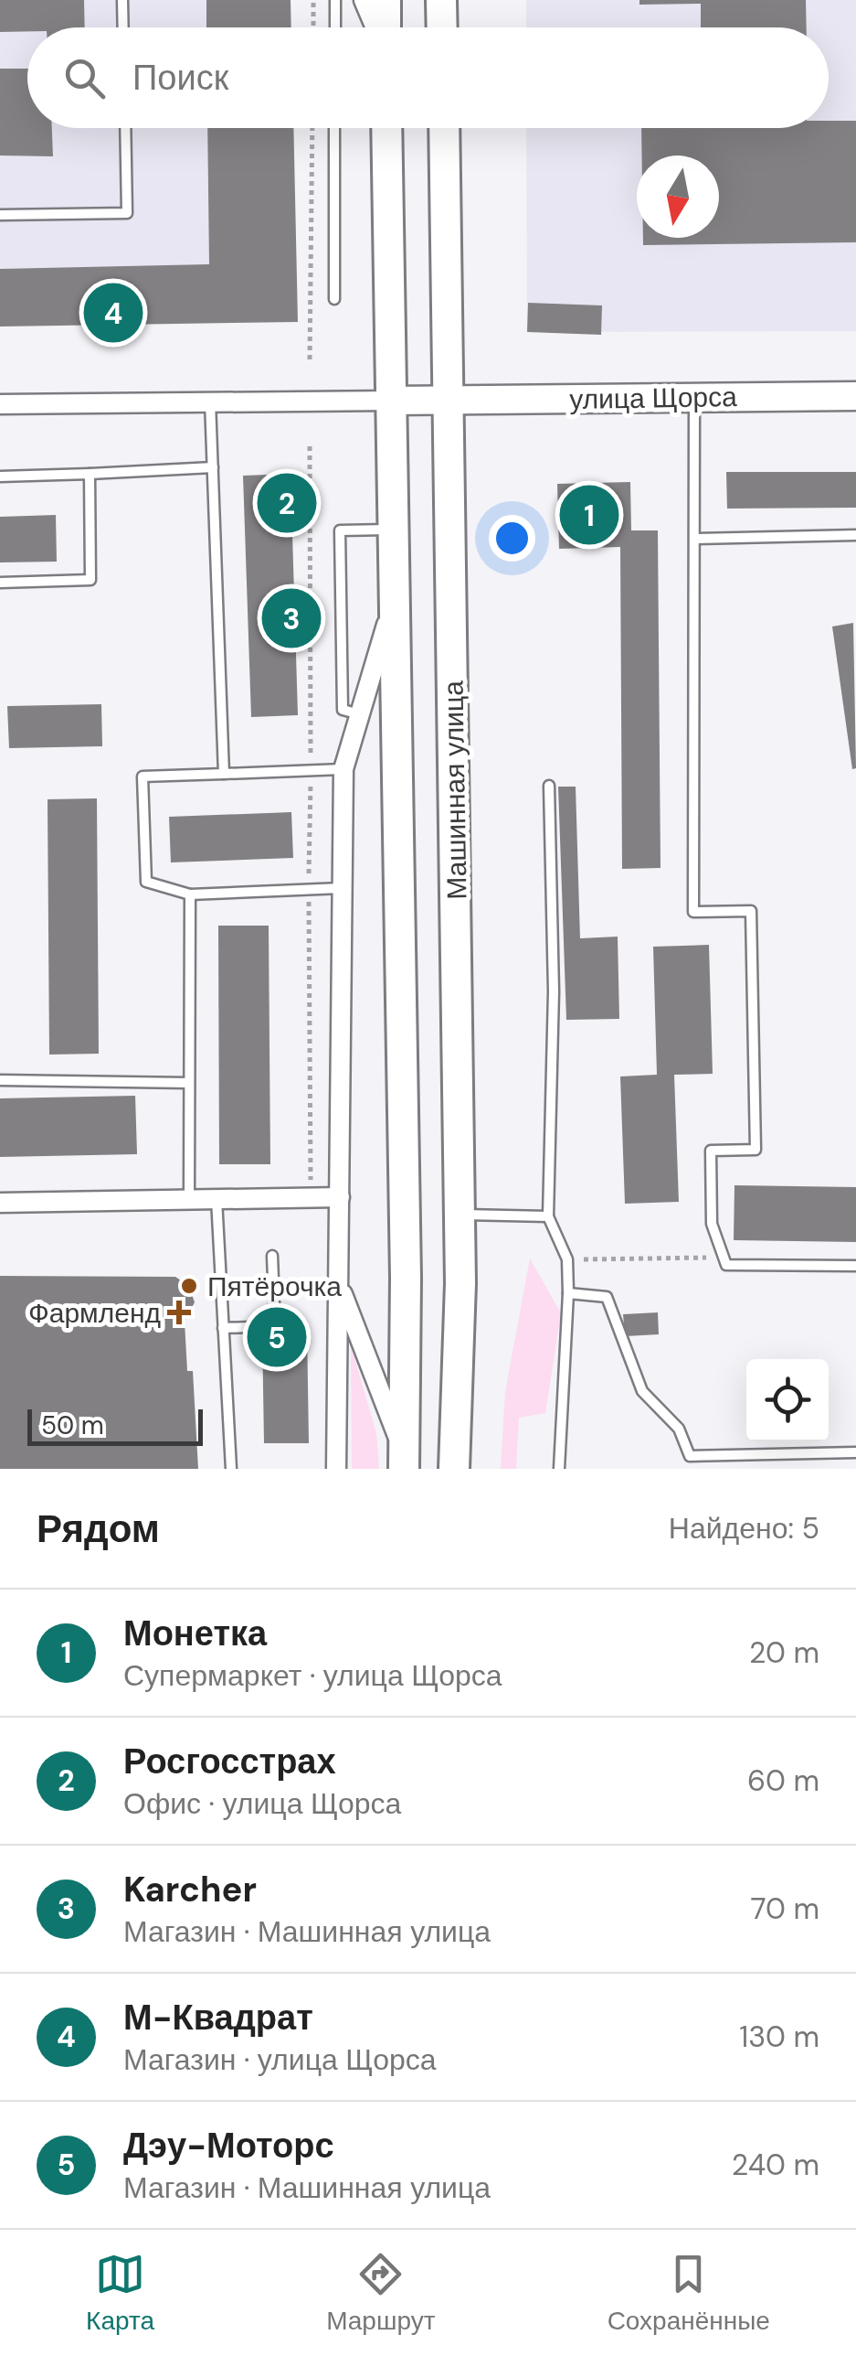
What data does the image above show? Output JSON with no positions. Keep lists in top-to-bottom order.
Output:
{
  "streets": {
    "main road": ["улица Щорса", "Машинная улица"]
  },
  "crossings": [
    ["улица Щорса", "Машинная улица"]
  ],
  "places": {
    "other": ["Пятёрочка"],
    "health": ["Фармленд"]
  },
  "scale_bar": "50 m",
  "north": "bottom",
  "page": {
    "search": "Поиск",
    "pins": [
      "4",
      "2",
      "1",
      "3",
      "5"
    ],
    "scale": "50 m",
    "heading": ["Рядом", "Найдено: 5"],
    "list": [
      {
        "mark": "1",
        "name": "Монетка",
        "note": "Супермаркет · улица Щорса",
        "value": "20 m"
      },
      {
        "mark": "2",
        "name": "Росгосстрах",
        "note": "Офис · улица Щорса",
        "value": "60 m"
      },
      {
        "mark": "3",
        "name": "Karcher",
        "note": "Магазин · Машинная улица",
        "value": "70 m"
      },
      {
        "mark": "4",
        "name": "М-Квадрат",
        "note": "Магазин · улица Щорса",
        "value": "130 m"
      },
      {
        "mark": "5",
        "name": "Дэу-Моторс",
        "note": "Магазин · Машинная улица",
        "value": "240 m"
      }
    ],
    "nav": ["Карта", "Маршрут", "Сохранённые"]
  }
}
